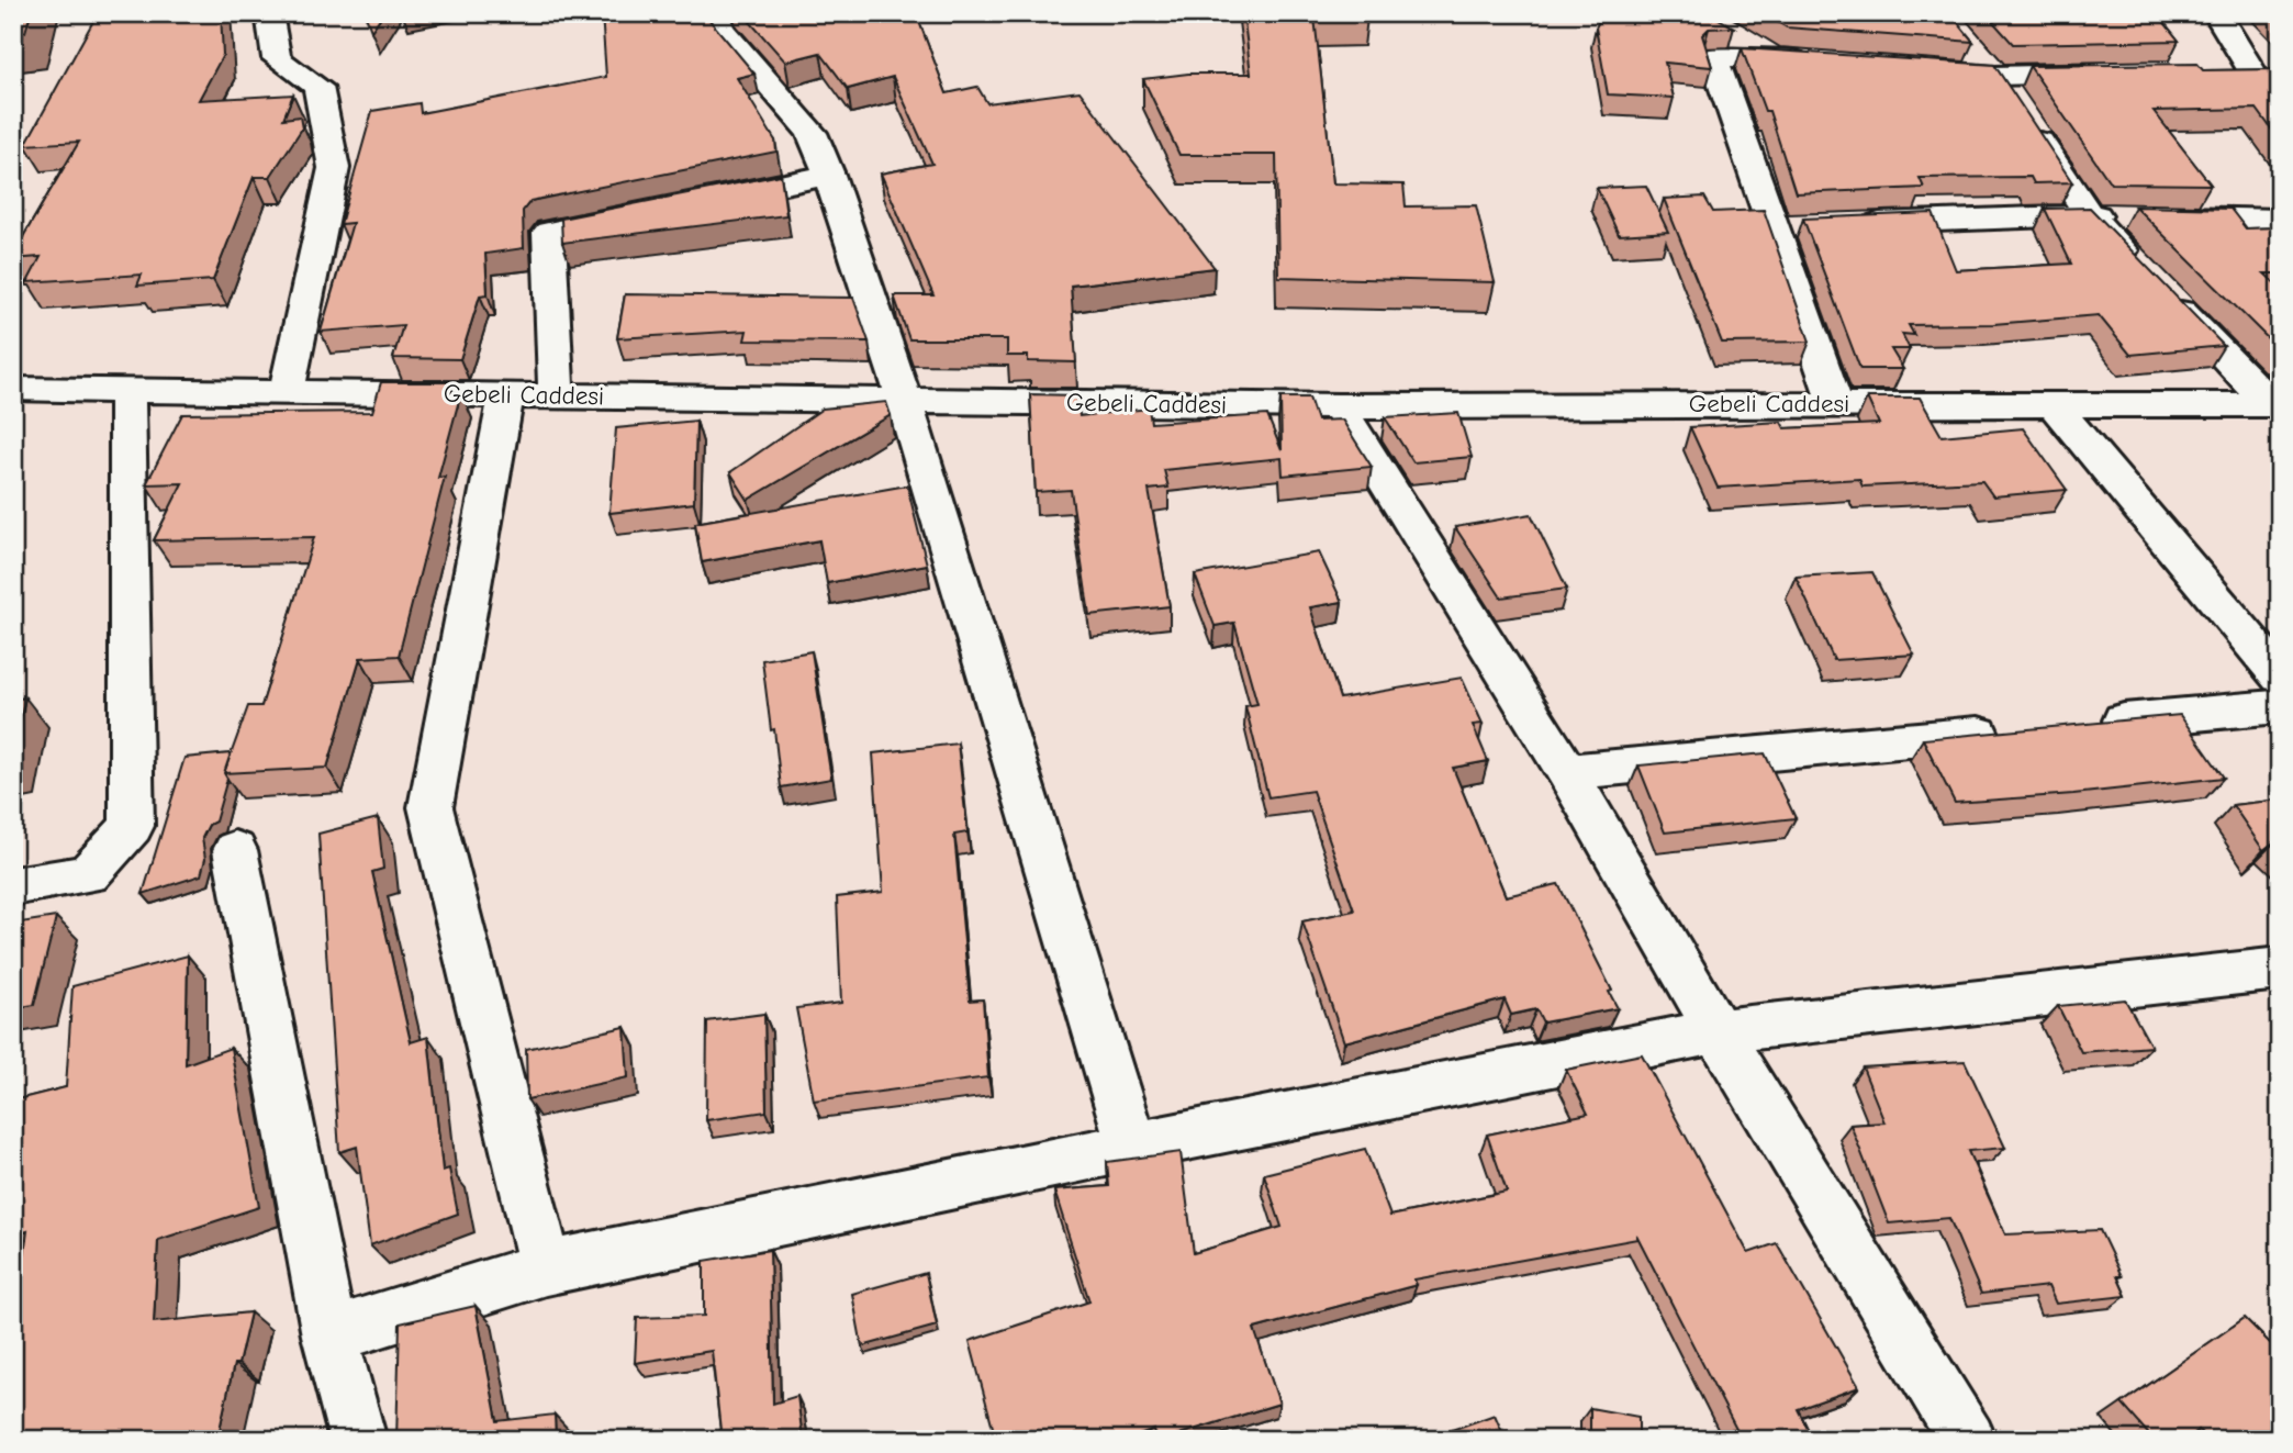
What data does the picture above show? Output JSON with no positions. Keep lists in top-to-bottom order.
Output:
{
  "streets": {
    "street": ["Gebeli Caddesi"]
  }
}
